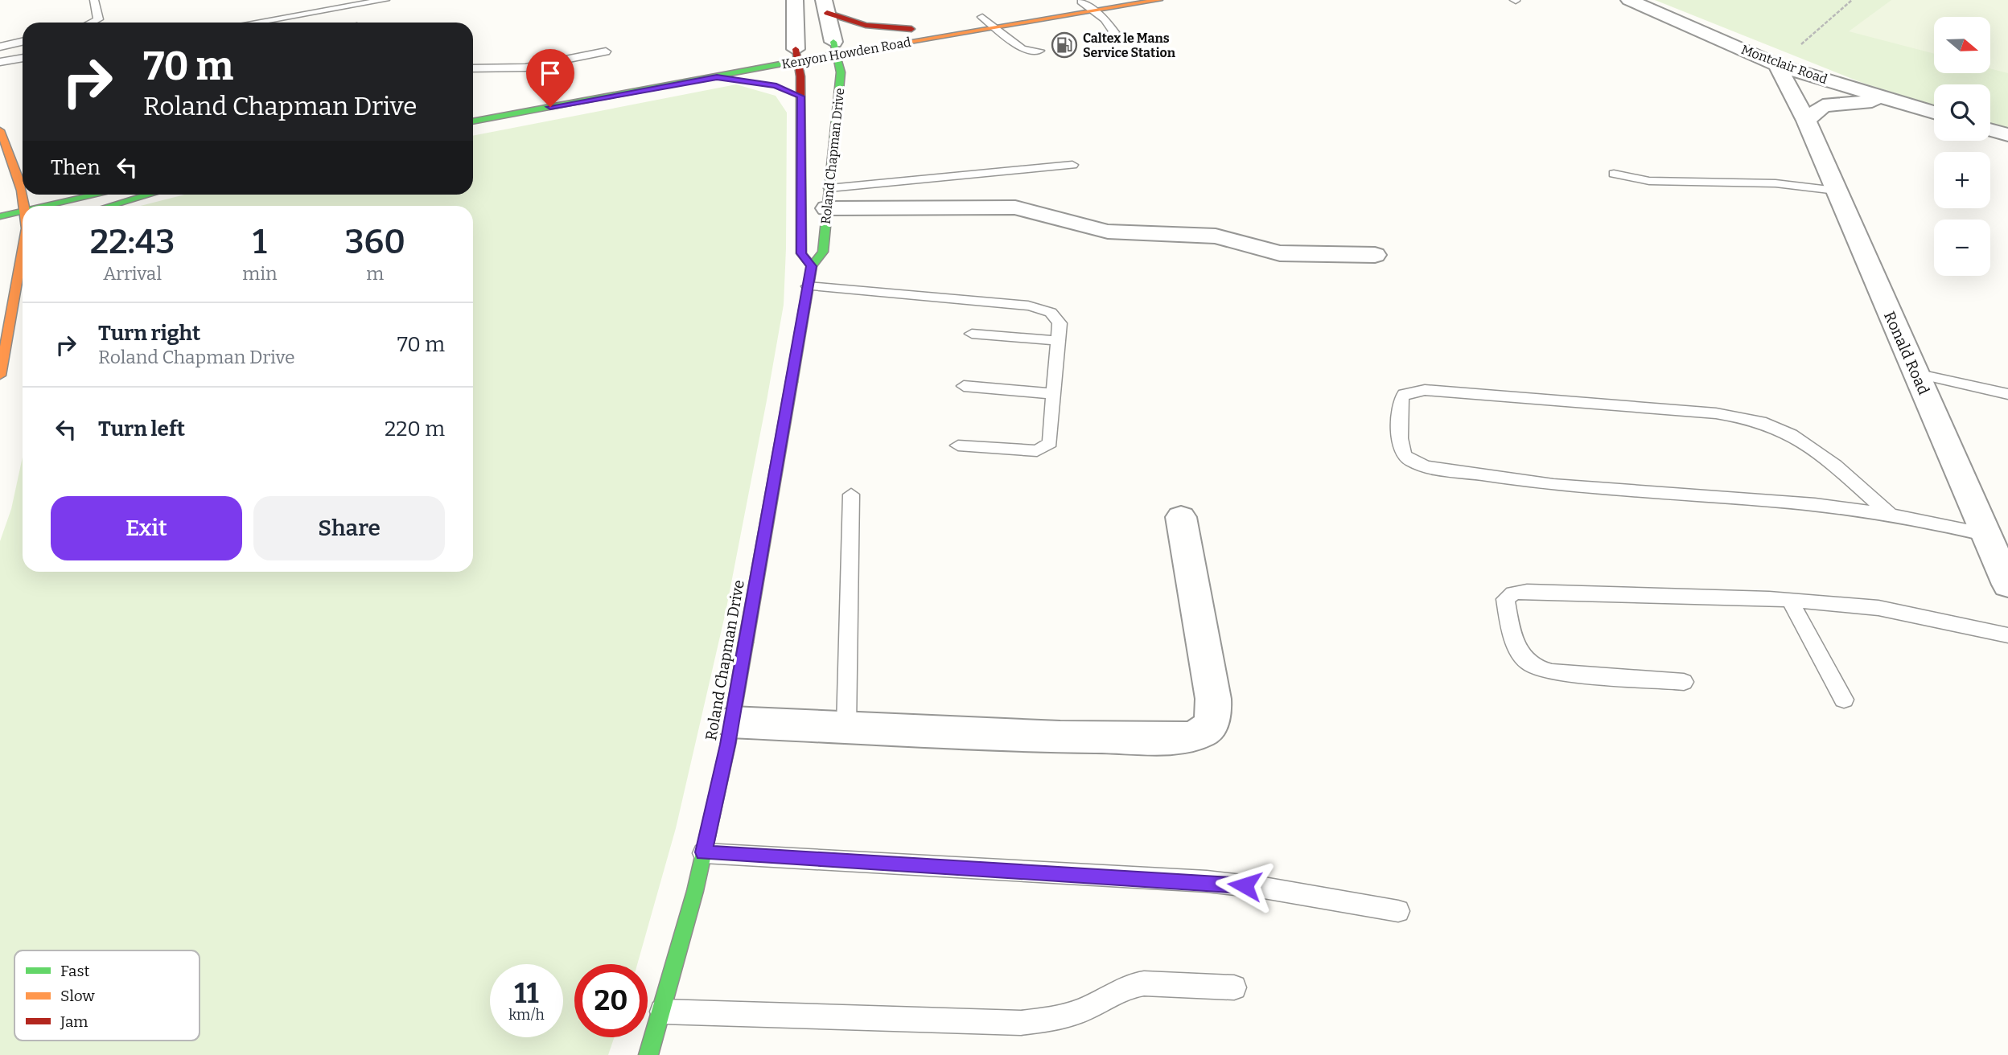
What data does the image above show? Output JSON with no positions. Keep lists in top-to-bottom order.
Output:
{
  "streets": {
    "main road": ["Kenyon Howden Road", "Roland Chapman Drive"],
    "street": ["Montclair Road", "Ronald Road"]
  },
  "crossings": [
    ["Kenyon Howden Road", "Roland Chapman Drive"],
    ["Montclair Road", "Ronald Road"]
  ],
  "places": {
    "fuel station": ["Caltex le Mans Service Station"]
  },
  "legend": ["Fast", "Slow", "Jam"],
  "north": "right",
  "page": {
    "map_buttons": ["+", "−"],
    "turn": ["70 m", "Roland Chapman Drive"],
    "then": "Then",
    "eta": [
      "22:43",
      "Arrival",
      "1",
      "min",
      "360",
      "m"
    ],
    "list": [
      {
        "name": "Turn right",
        "note": "Roland Chapman Drive",
        "value": "70 m"
      },
      {
        "name": "Turn left",
        "value": "220 m"
      }
    ],
    "buttons": ["Exit", "Share"],
    "speed": "11 km/h",
    "limit": "20"
  }
}
